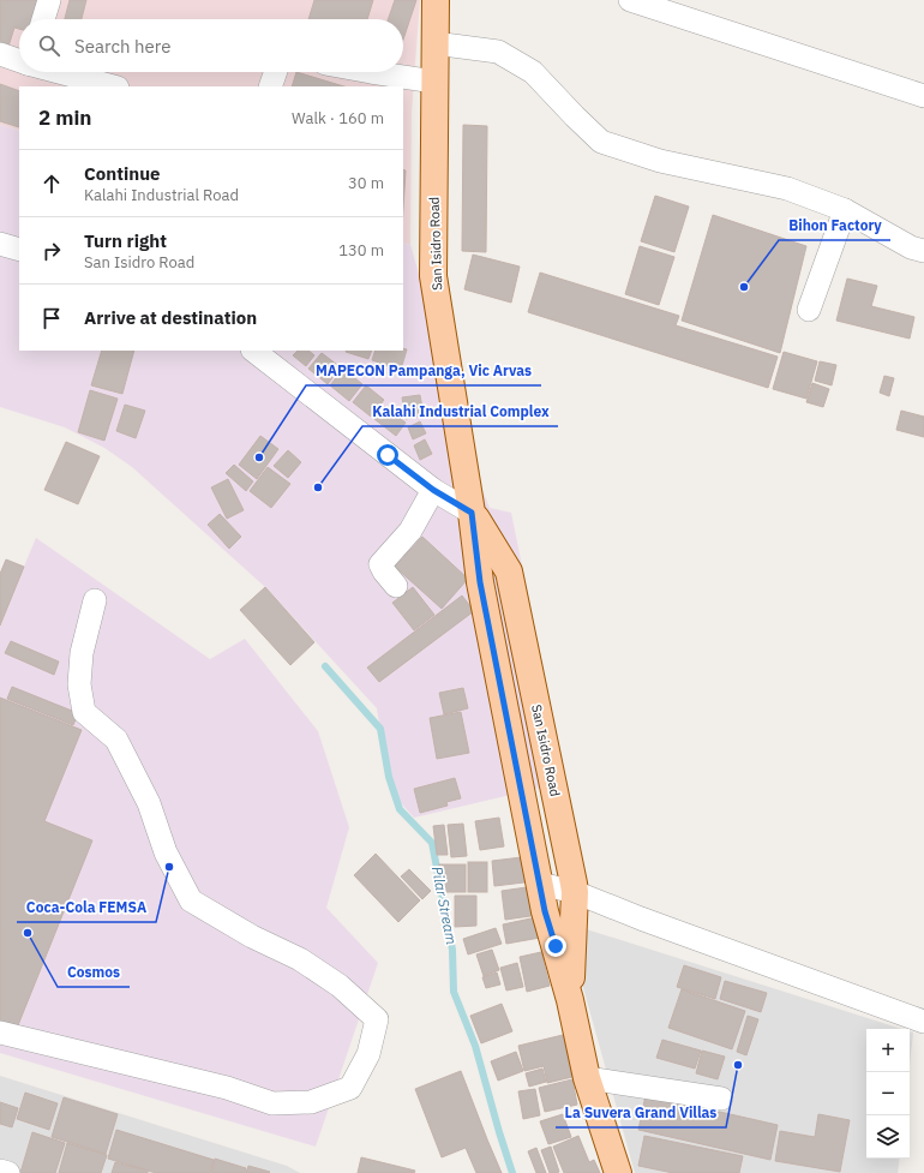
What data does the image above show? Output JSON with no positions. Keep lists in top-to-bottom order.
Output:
{
  "streets": {
    "main road": ["San Isidro Road"]
  },
  "water": ["Pilar Stream"],
  "places": [
    "Bihon Factory",
    "MAPECON Pampanga, Vic Arvas",
    "Kalahi Industrial Complex",
    "Coca-Cola FEMSA",
    "Cosmos",
    "La Suvera Grand Villas"
  ],
  "page": {
    "search": "Search here",
    "heading": ["2 min", "Walk · 160 m"],
    "list": [
      ["Continue", "Kalahi Industrial Road", "30 m"],
      ["Turn right", "San Isidro Road", "130 m"],
      "Arrive at destination"
    ],
    "map_buttons": ["+", "−"]
  }
}
